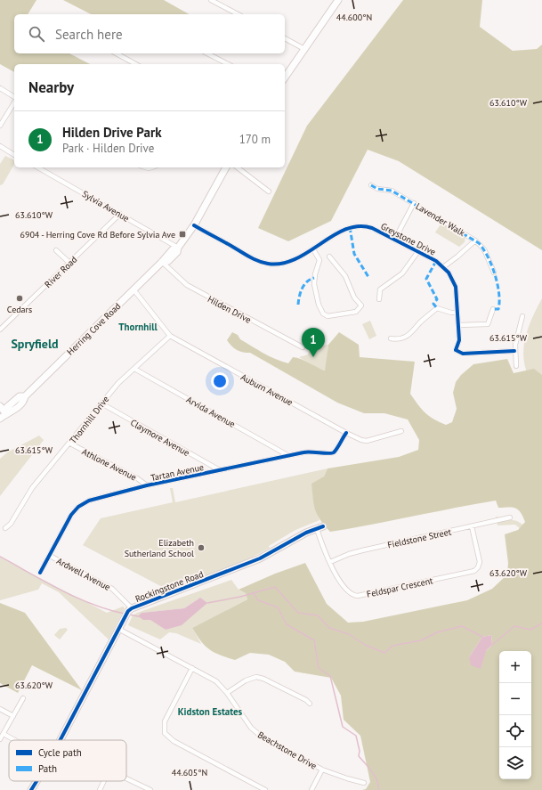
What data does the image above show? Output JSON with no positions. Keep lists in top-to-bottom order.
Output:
{
  "streets": {
    "main road": ["Herring Cove Road", "Rockingstone Road"],
    "street": [
      "Sylvia Avenue",
      "Lavender Walk",
      "Greystone Drive",
      "River Road",
      "Hilden Drive",
      "Auburn Avenue",
      "Arvida Avenue",
      "Thornhill Drive",
      "Claymore Avenue",
      "Athlone Avenue",
      "Tartan Avenue",
      "Fieldstone Street",
      "Ardwell Avenue",
      "Feldspar Crescent",
      "Beachstone Drive"
    ]
  },
  "crossings": [
    ["Sylvia Avenue", "River Road"],
    ["Sylvia Avenue", "Herring Cove Road"],
    ["Greystone Drive", "Herring Cove Road"],
    ["Hilden Drive", "Herring Cove Road"],
    ["Herring Cove Road", "Auburn Avenue"],
    ["Auburn Avenue", "Thornhill Drive"],
    ["Auburn Avenue", "Tartan Avenue"],
    ["Arvida Avenue", "Thornhill Drive"],
    ["Arvida Avenue", "Tartan Avenue"],
    ["Thornhill Drive", "Claymore Avenue"],
    ["Thornhill Drive", "Athlone Avenue"],
    ["Claymore Avenue", "Tartan Avenue"],
    ["Athlone Avenue", "Tartan Avenue"],
    ["Tartan Avenue", "Ardwell Avenue"],
    ["Fieldstone Street", "Feldspar Crescent"],
    ["Ardwell Avenue", "Rockingstone Road"],
    ["Rockingstone Road", "Feldspar Crescent"],
    ["Rockingstone Road", "Beachstone Drive"]
  ],
  "districts": ["Thornhill", "Spryfield", "Kidston Estates"],
  "places": {
    "transit": ["6904 - Herring Cove Rd Before Sylvia Ave"],
    "other": ["Cedars", "Elizabeth Sutherland School"]
  },
  "legend": ["Cycle path", "Path"],
  "page": {
    "search": "Search here",
    "heading": "Nearby",
    "list": [
      {
        "mark": "1",
        "name": "Hilden Drive Park",
        "note": "Park · Hilden Drive",
        "value": "170 m"
      }
    ],
    "pins": "1",
    "map_buttons": ["+", "−"]
  },
  "coordinates": [
    "44.600°N",
    "63.610°W",
    "63.615°W",
    "63.620°W",
    "44.605°N"
  ]
}
